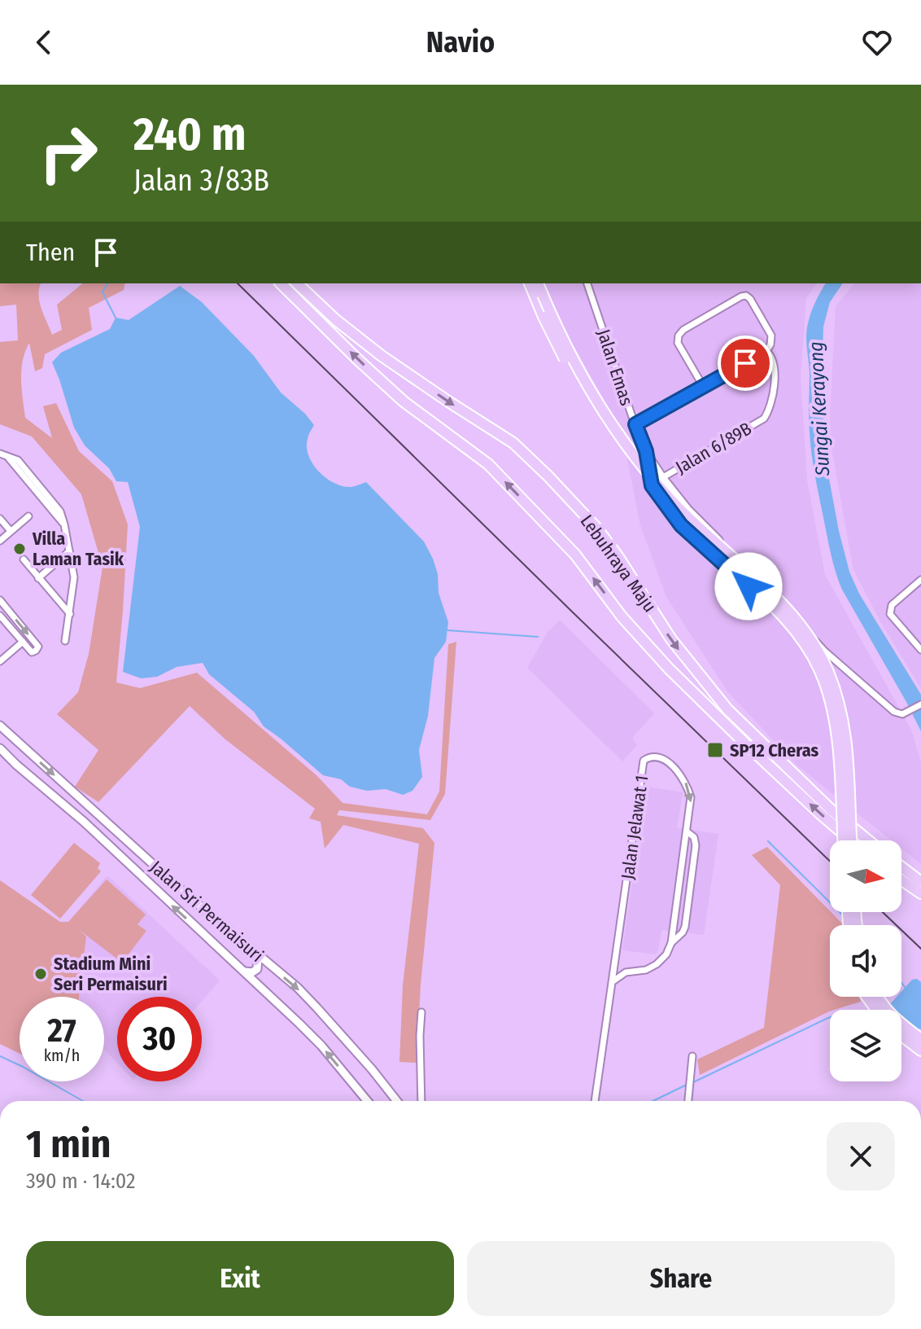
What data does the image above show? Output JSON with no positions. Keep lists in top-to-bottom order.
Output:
{
  "streets": {
    "highway": ["Lebuhraya Maju"],
    "street": [
      "Jalan Emas",
      "Jalan 6/89B",
      "Jalan Jelawat 1",
      "Jalan Sri Permaisuri"
    ]
  },
  "crossings": [
    ["Jalan Emas", "Jalan 6/89B"]
  ],
  "water": ["Sungai Kerayong"],
  "places": {
    "other": ["Villa Laman Tasik", "Stadium Mini Seri Permaisuri"],
    "transit": ["SP12 Cheras"]
  },
  "north": "right",
  "page": {
    "header": "Navio",
    "turn": ["240 m", "Jalan 3/83B"],
    "then": "Then",
    "speed": "27 km/h",
    "limit": "30",
    "heading": ["1 min", "390 m · 14:02"],
    "buttons": ["Exit", "Share"]
  }
}
